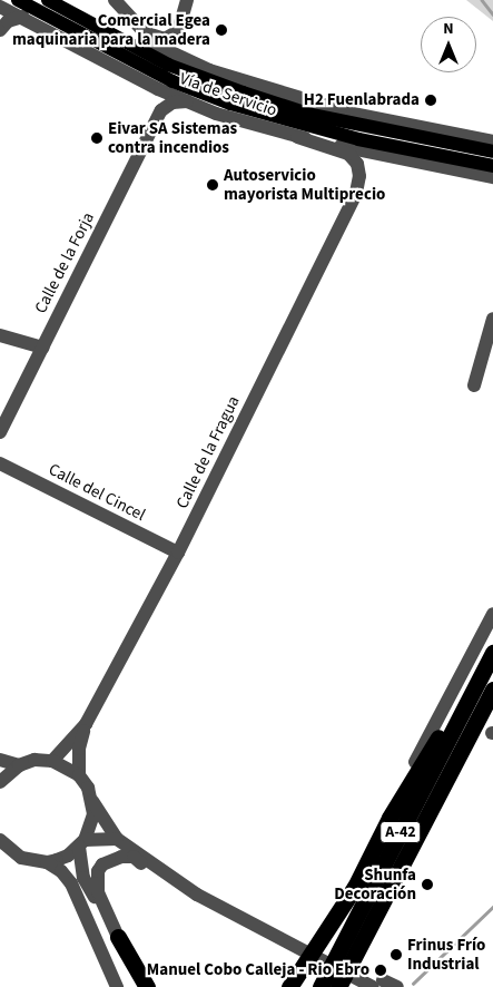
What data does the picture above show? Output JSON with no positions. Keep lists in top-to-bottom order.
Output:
{
  "streets": {
    "highway": ["A-42"],
    "street": [
      "Vía de Servicio",
      "Calle de la Forja",
      "Calle de la Fragua",
      "Calle del Cincel"
    ]
  },
  "crossings": [
    ["Vía de Servicio", "Calle de la Fragua"],
    ["Calle de la Fragua", "Calle del Cincel"]
  ],
  "places": [
    "Comercial Egea maquinaria para la madera",
    "H2 Fuenlabrada",
    "Eivar SA Sistemas contra incendios",
    "Autoservicio mayorista Multiprecio",
    "Shunfa Decoración",
    "Frinus Frío Industrial",
    "Manuel Cobo Calleja - Rio Ebro"
  ],
  "north": "top"
}
